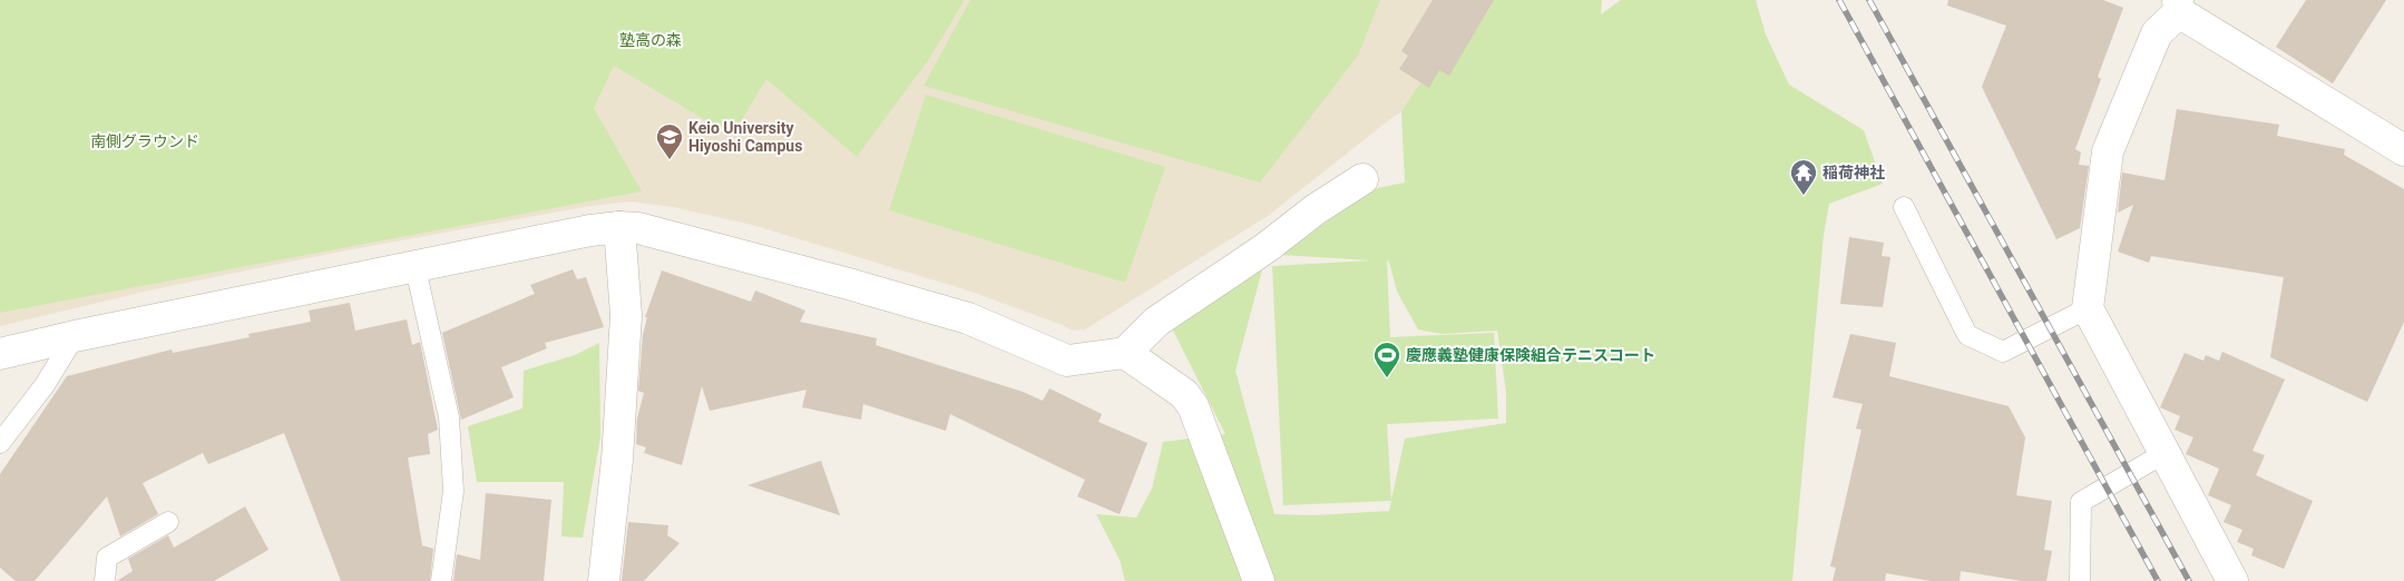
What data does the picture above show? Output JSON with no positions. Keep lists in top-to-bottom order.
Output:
{
  "parks": ["塾高の森", "南側グラウンド"],
  "places": {
    "school or university": ["Keio University Hiyoshi Campus"],
    "temple": ["稲荷神社"],
    "sports": ["慶應義塾健康保険組合テニスコート"]
  }
}
